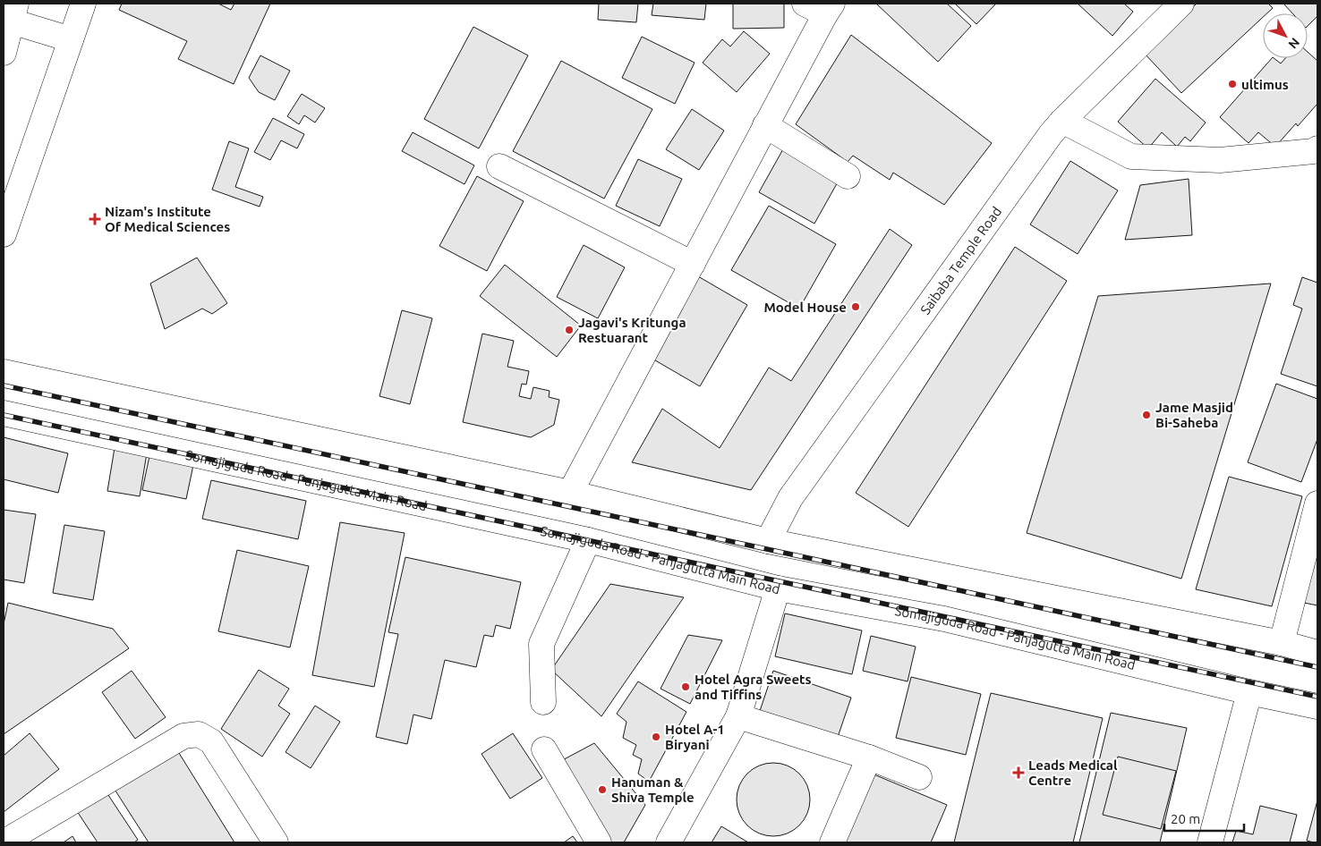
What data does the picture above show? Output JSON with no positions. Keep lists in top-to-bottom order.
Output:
{
  "streets": {
    "main road": ["Saibaba Temple Road", "Somajiguda Road - Panjagutta Main Road"]
  },
  "places": {
    "other": [
      "ultimus",
      "Model House",
      "Jagavi's Kritunga Restuarant",
      "Jame Masjid Bi-Saheba",
      "Hotel Agra Sweets and Tiffins",
      "Hotel A-1 Biryani",
      "Hanuman & Shiva Temple"
    ],
    "health": ["Nizam's Institute Of Medical Sciences", "Leads Medical Centre"]
  },
  "scale_bar": "20 m",
  "north": "bottom right"
}
